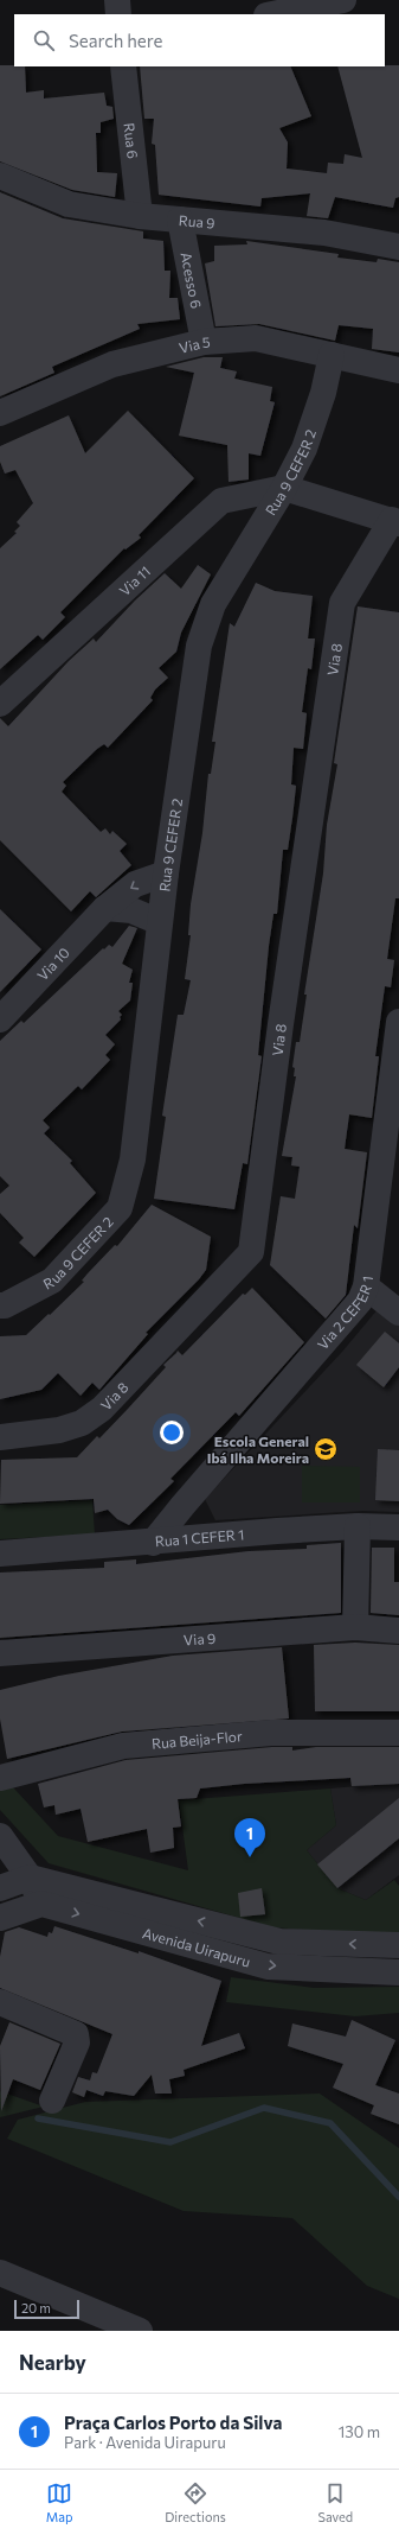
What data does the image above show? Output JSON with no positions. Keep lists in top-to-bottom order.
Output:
{
  "streets": {
    "street": [
      "Rua 6",
      "Rua 9",
      "Acesso 6",
      "Via 5",
      "Rua 9 CEFER 2",
      "Via 11",
      "Via 8",
      "Via 10",
      "Via 2 CEFER 1",
      "Rua 1 CEFER 1",
      "Via 9",
      "Rua Beija-Flor",
      "Avenida Uirapuru"
    ]
  },
  "crossings": [
    ["Rua 6", "Rua 9"],
    ["Rua 9", "Acesso 6"],
    ["Acesso 6", "Via 5"],
    ["Via 5", "Rua 9 CEFER 2"],
    ["Rua 9 CEFER 2", "Via 11"],
    ["Rua 9 CEFER 2", "Via 10"],
    ["Via 2 CEFER 1", "Rua 1 CEFER 1"]
  ],
  "places": {
    "school or university": ["Escola General Ibá Ilha Moreira"]
  },
  "scale_bar": "20 m",
  "page": {
    "search": "Search here",
    "pins": "1",
    "scale": "20 m",
    "heading": "Nearby",
    "list": [
      {
        "mark": "1",
        "name": "Praça Carlos Porto da Silva",
        "note": "Park · Avenida Uirapuru",
        "value": "130 m"
      }
    ],
    "nav": ["Map", "Directions", "Saved"]
  }
}
